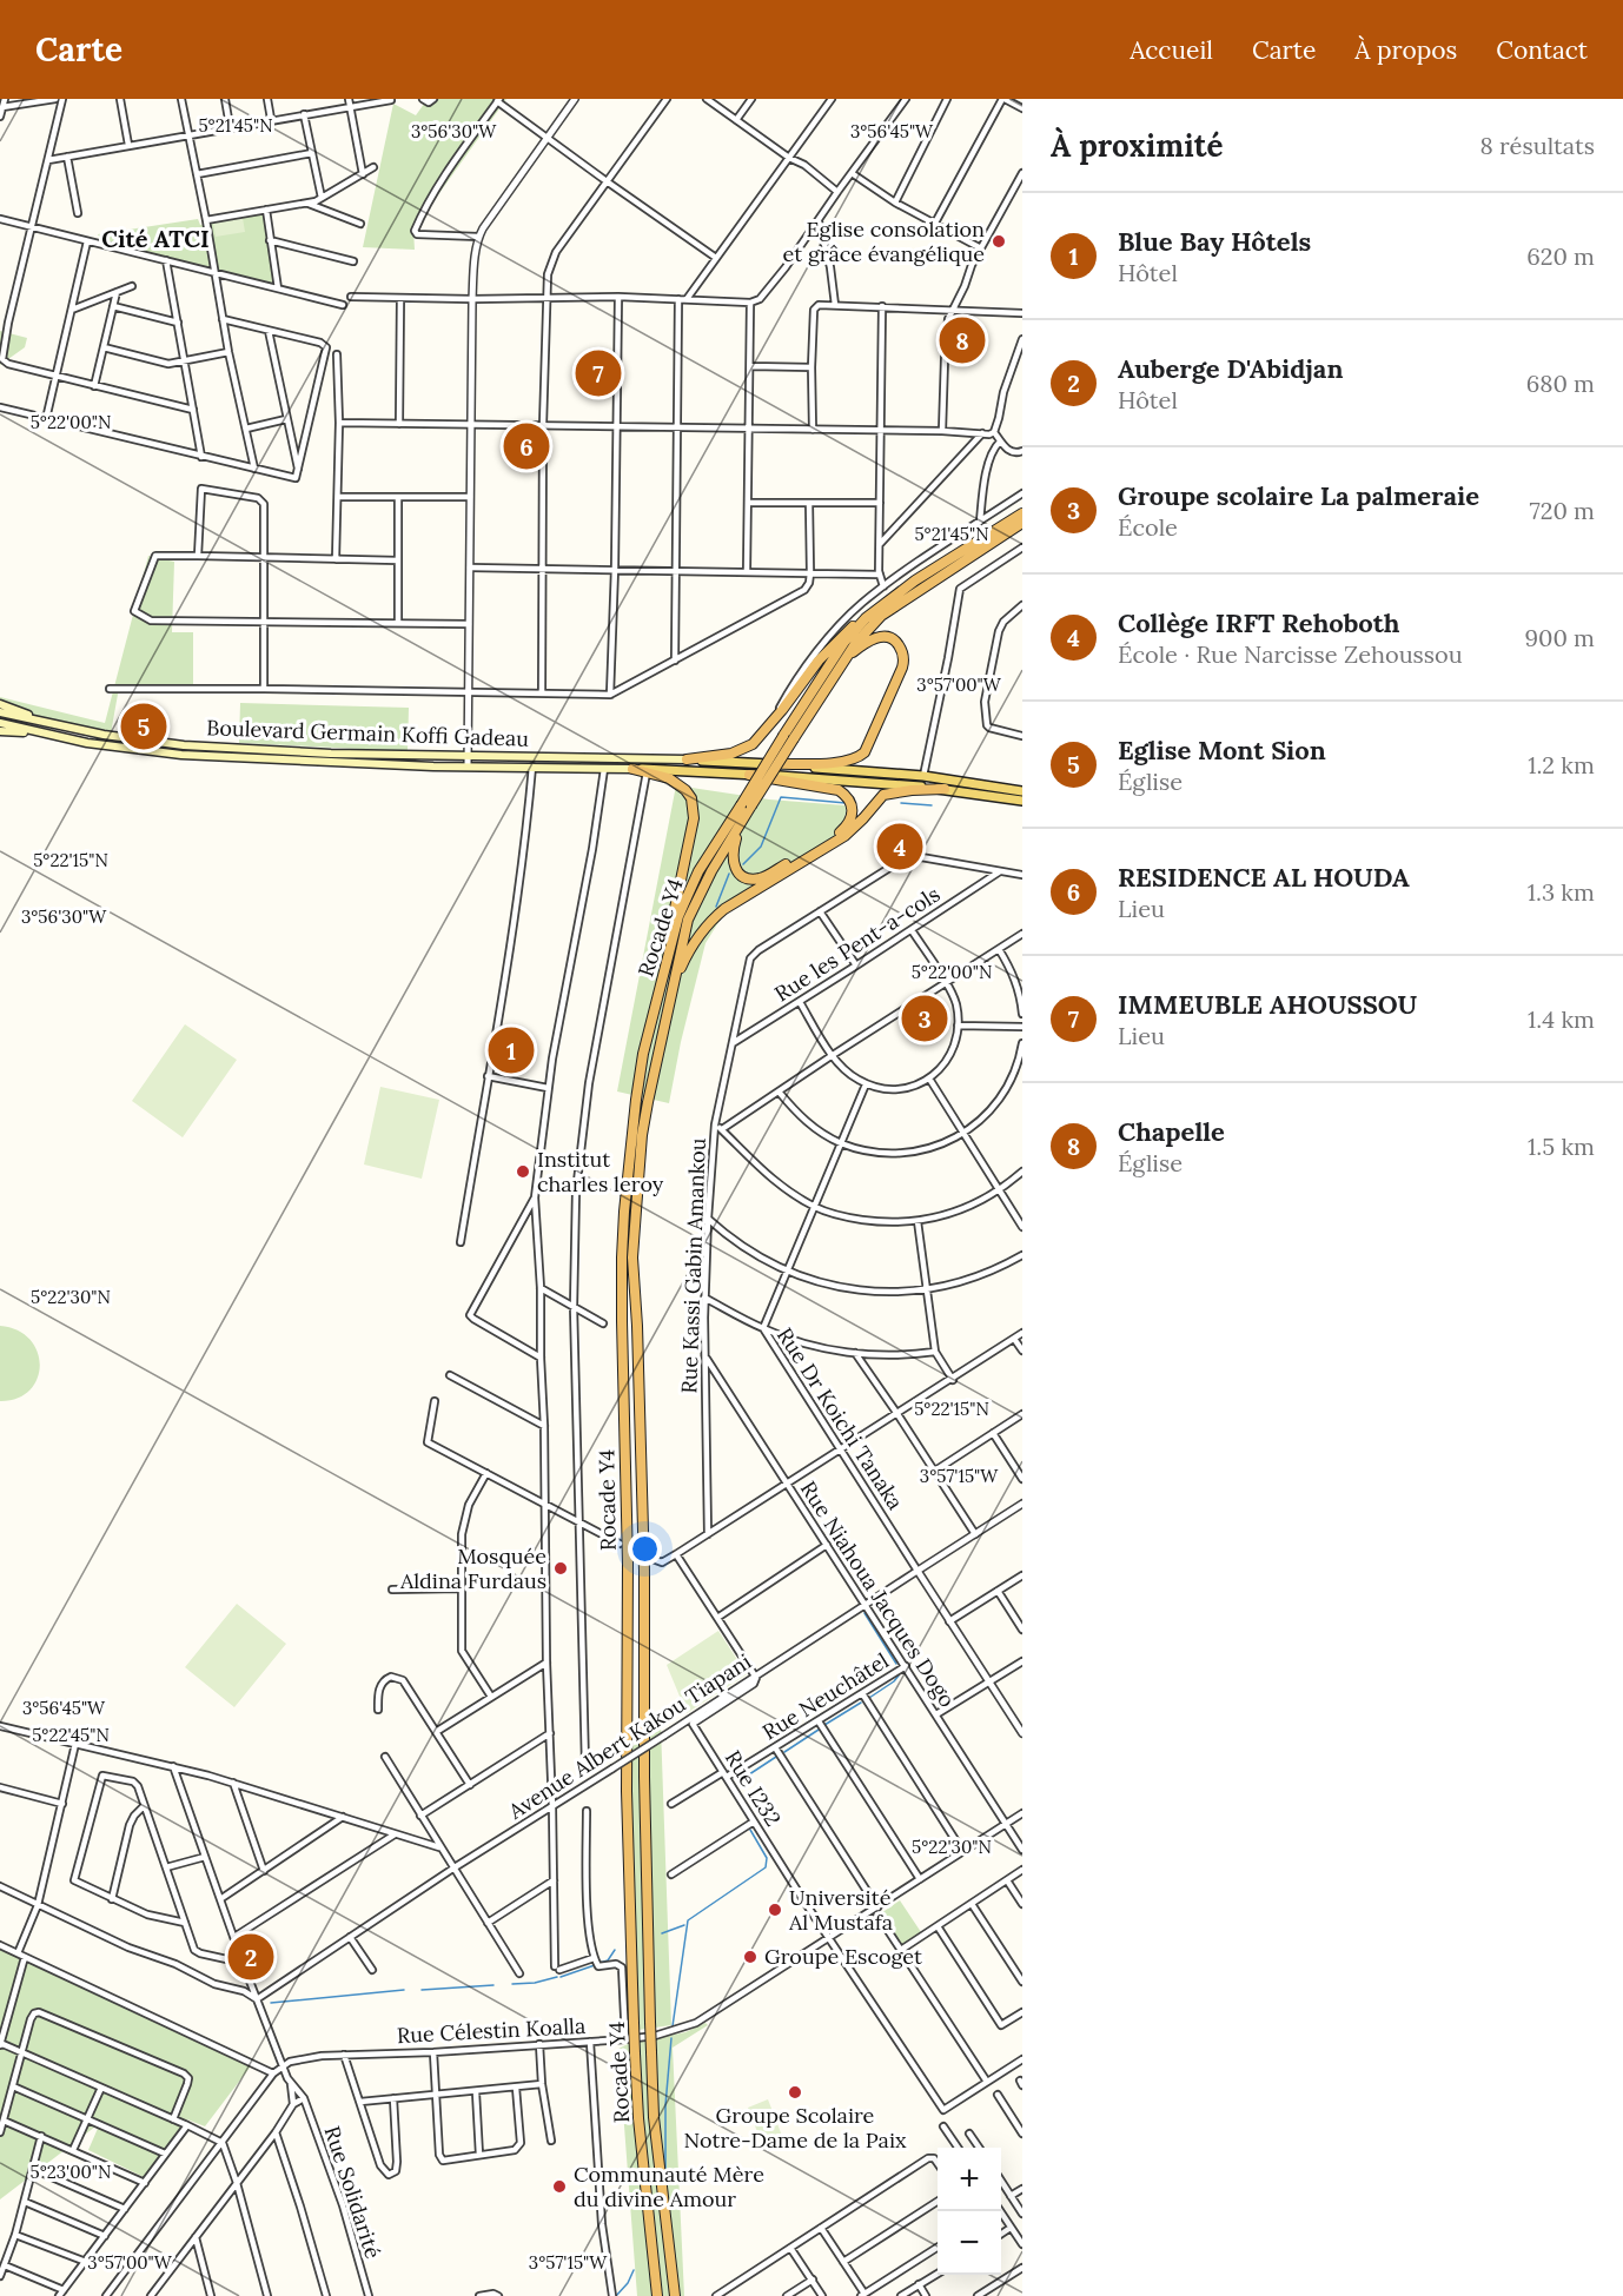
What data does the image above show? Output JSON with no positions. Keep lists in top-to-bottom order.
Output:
{
  "streets": {
    "highway": ["Rocade Y4"],
    "main road": ["Boulevard Germain Koffi Gadeau"],
    "street": [
      "Rue les Pent-a-cols",
      "Rue Kassi Gabin Amankou",
      "Rue Dr Koichi Tanaka",
      "Rue Niahoua Jacques Dogo",
      "Rue Neuchâtel",
      "Avenue Albert Kakou Tiapani",
      "Rue I232",
      "Rue Célestin Koalla",
      "Rue Solidarité"
    ]
  },
  "crossings": [
    ["Rue les Pent-a-cols", "Rue Kassi Gabin Amankou"],
    ["Rue Kassi Gabin Amankou", "Rue Niahoua Jacques Dogo"],
    ["Rue Dr Koichi Tanaka", "Avenue Albert Kakou Tiapani"],
    ["Rue Niahoua Jacques Dogo", "Rue Neuchâtel"],
    ["Rue Niahoua Jacques Dogo", "Avenue Albert Kakou Tiapani"],
    ["Rue Niahoua Jacques Dogo", "Rue Célestin Koalla"],
    ["Rue Neuchâtel", "Rue I232"],
    ["Avenue Albert Kakou Tiapani", "Rue I232"],
    ["Rue I232", "Rue Célestin Koalla"]
  ],
  "districts": ["Cité ATCI"],
  "places": [
    "Eglise consolation et grâce évangélique",
    "Institut charles leroy",
    "Mosquée Aldina Furdaus",
    "Université Al Mustafa",
    "Groupe Escoget",
    "Groupe Scolaire Notre-Dame de la Paix",
    "Communauté Mère du divine Amour"
  ],
  "page": {
    "header": "Carte",
    "nav": [
      "Accueil",
      "Carte",
      "À propos",
      "Contact"
    ],
    "heading": ["À proximité", "8 résultats"],
    "list": [
      {
        "mark": "1",
        "name": "Blue Bay Hôtels",
        "note": "Hôtel",
        "value": "620 m"
      },
      {
        "mark": "2",
        "name": "Auberge D'Abidjan",
        "note": "Hôtel",
        "value": "680 m"
      },
      {
        "mark": "3",
        "name": "Groupe scolaire La palmeraie",
        "note": "École",
        "value": "720 m"
      },
      {
        "mark": "4",
        "name": "Collège IRFT Rehoboth",
        "note": "École · Rue Narcisse Zehoussou",
        "value": "900 m"
      },
      {
        "mark": "5",
        "name": "Eglise Mont Sion",
        "note": "Église",
        "value": "1.2 km"
      },
      {
        "mark": "6",
        "name": "RESIDENCE AL HOUDA",
        "note": "Lieu",
        "value": "1.3 km"
      },
      {
        "mark": "7",
        "name": "IMMEUBLE AHOUSSOU",
        "note": "Lieu",
        "value": "1.4 km"
      },
      {
        "mark": "8",
        "name": "Chapelle",
        "note": "Église",
        "value": "1.5 km"
      }
    ],
    "pins": [
      "8",
      "7",
      "6",
      "5",
      "4",
      "3",
      "1",
      "2"
    ],
    "map_buttons": ["+", "−"]
  },
  "coordinates": [
    "5°21'45\"N",
    "3°56'30\"W",
    "3°56'45\"W",
    "5°22'00\"N",
    "3°57'00\"W",
    "5°22'15\"N",
    "5°22'30\"N",
    "3°57'15\"W",
    "5°22'45\"N",
    "5°23'00\"N"
  ]
}
